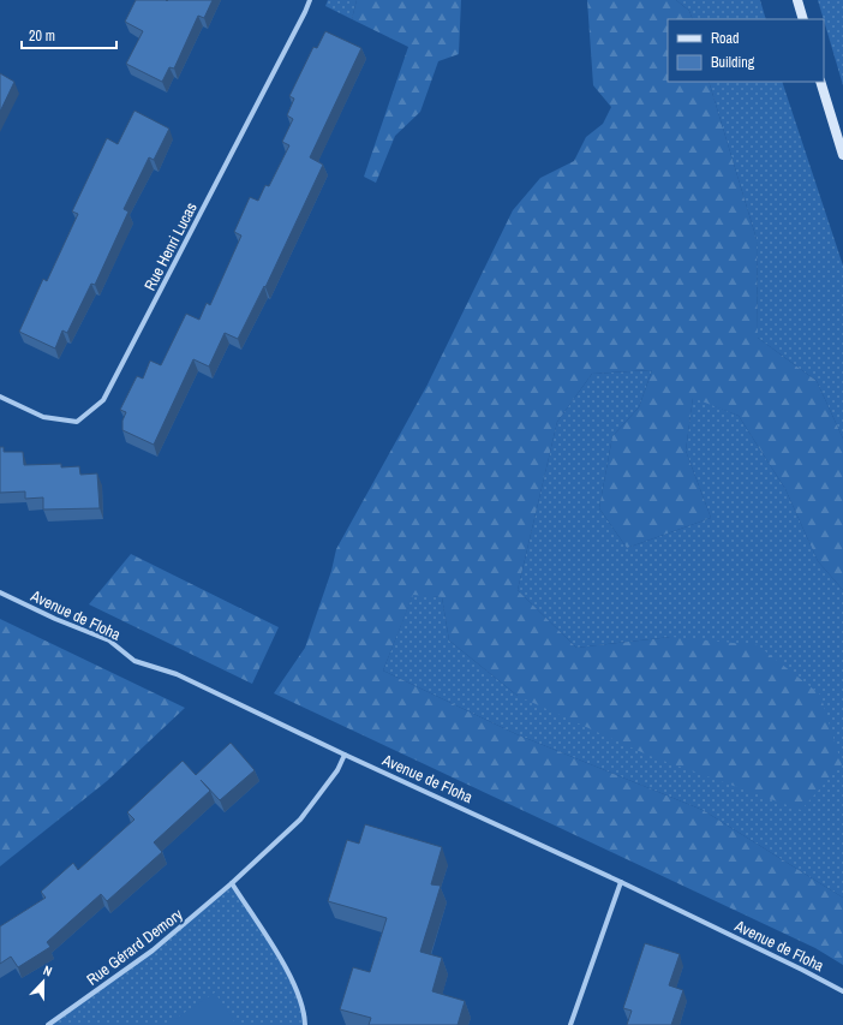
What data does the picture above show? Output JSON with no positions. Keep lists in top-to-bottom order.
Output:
{
  "streets": {
    "street": ["Rue Henri Lucas", "Avenue de Floha", "Rue Gérard Demory"]
  },
  "crossings": [
    ["Avenue de Floha", "Rue Gérard Demory"]
  ],
  "legend": ["Road", "Building"],
  "scale_bar": "20 m",
  "north": "top"
}
